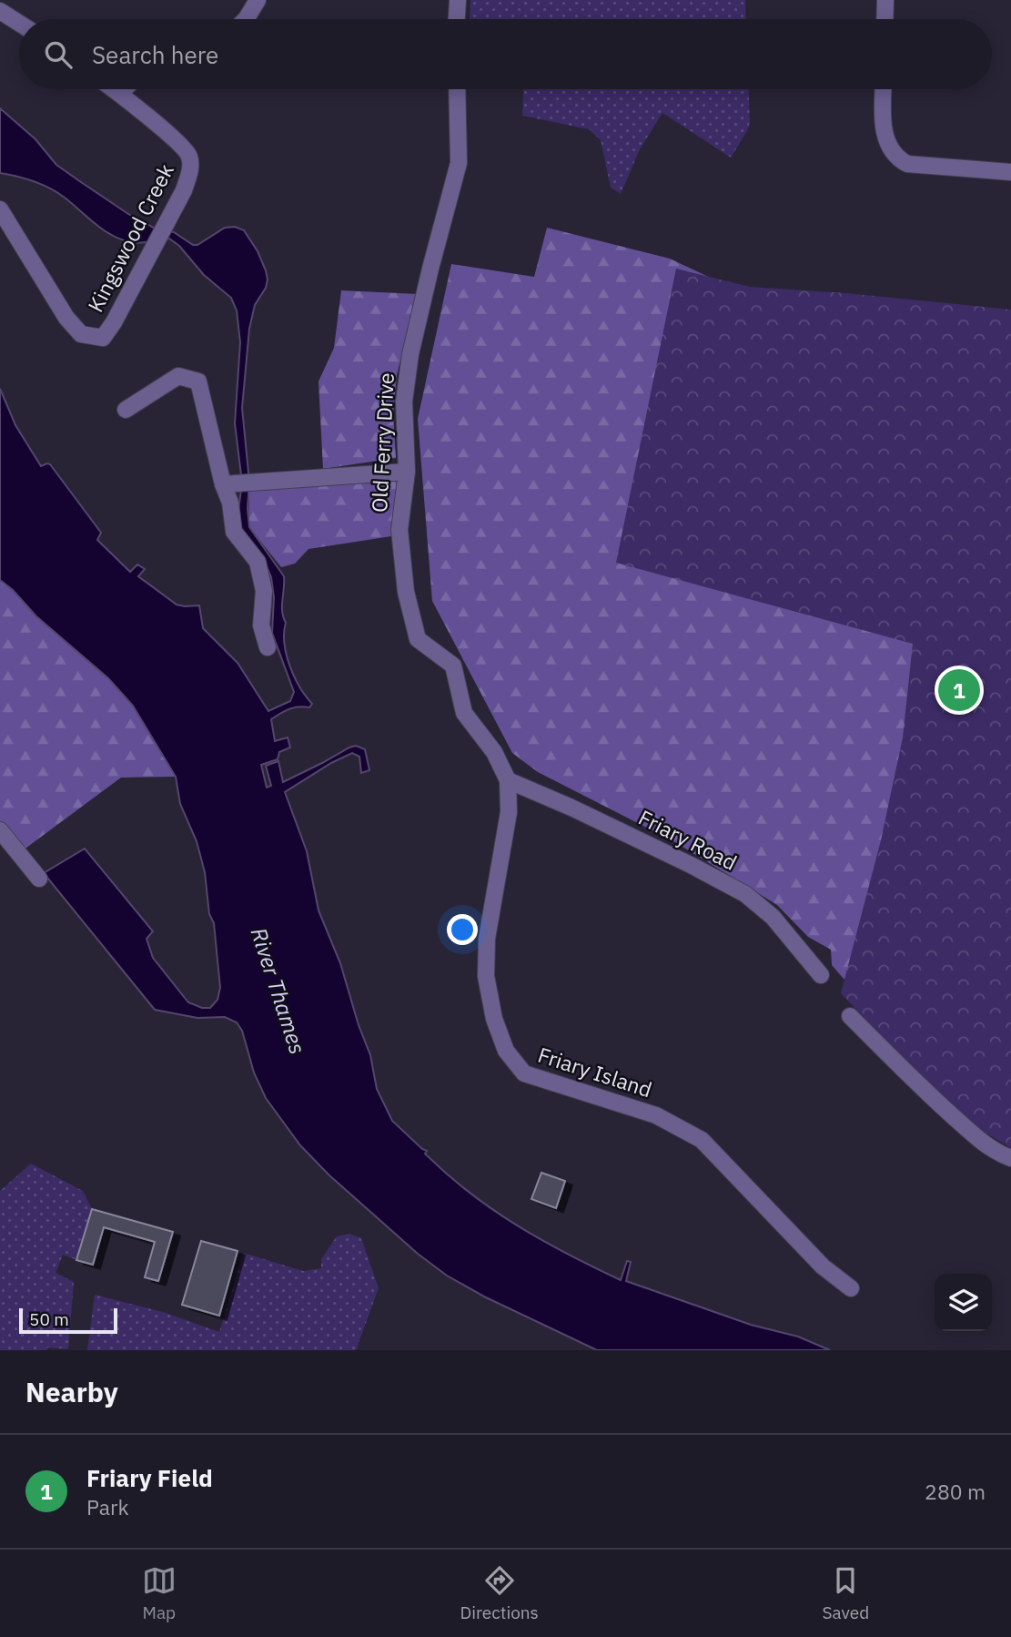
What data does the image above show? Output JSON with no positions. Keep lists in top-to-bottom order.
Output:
{
  "streets": {
    "street": [
      "Kingswood Creek",
      "Old Ferry Drive",
      "Friary Road",
      "Friary Island"
    ]
  },
  "crossings": [
    ["Old Ferry Drive", "Friary Road"],
    ["Old Ferry Drive", "Friary Island"],
    ["Friary Road", "Friary Island"]
  ],
  "water": ["River Thames"],
  "scale_bar": "50 m",
  "page": {
    "search": "Search here",
    "pins": "1",
    "scale": "50 m",
    "heading": "Nearby",
    "list": [
      {
        "mark": "1",
        "name": "Friary Field",
        "note": "Park",
        "value": "280 m"
      }
    ],
    "nav": ["Map", "Directions", "Saved"]
  }
}
